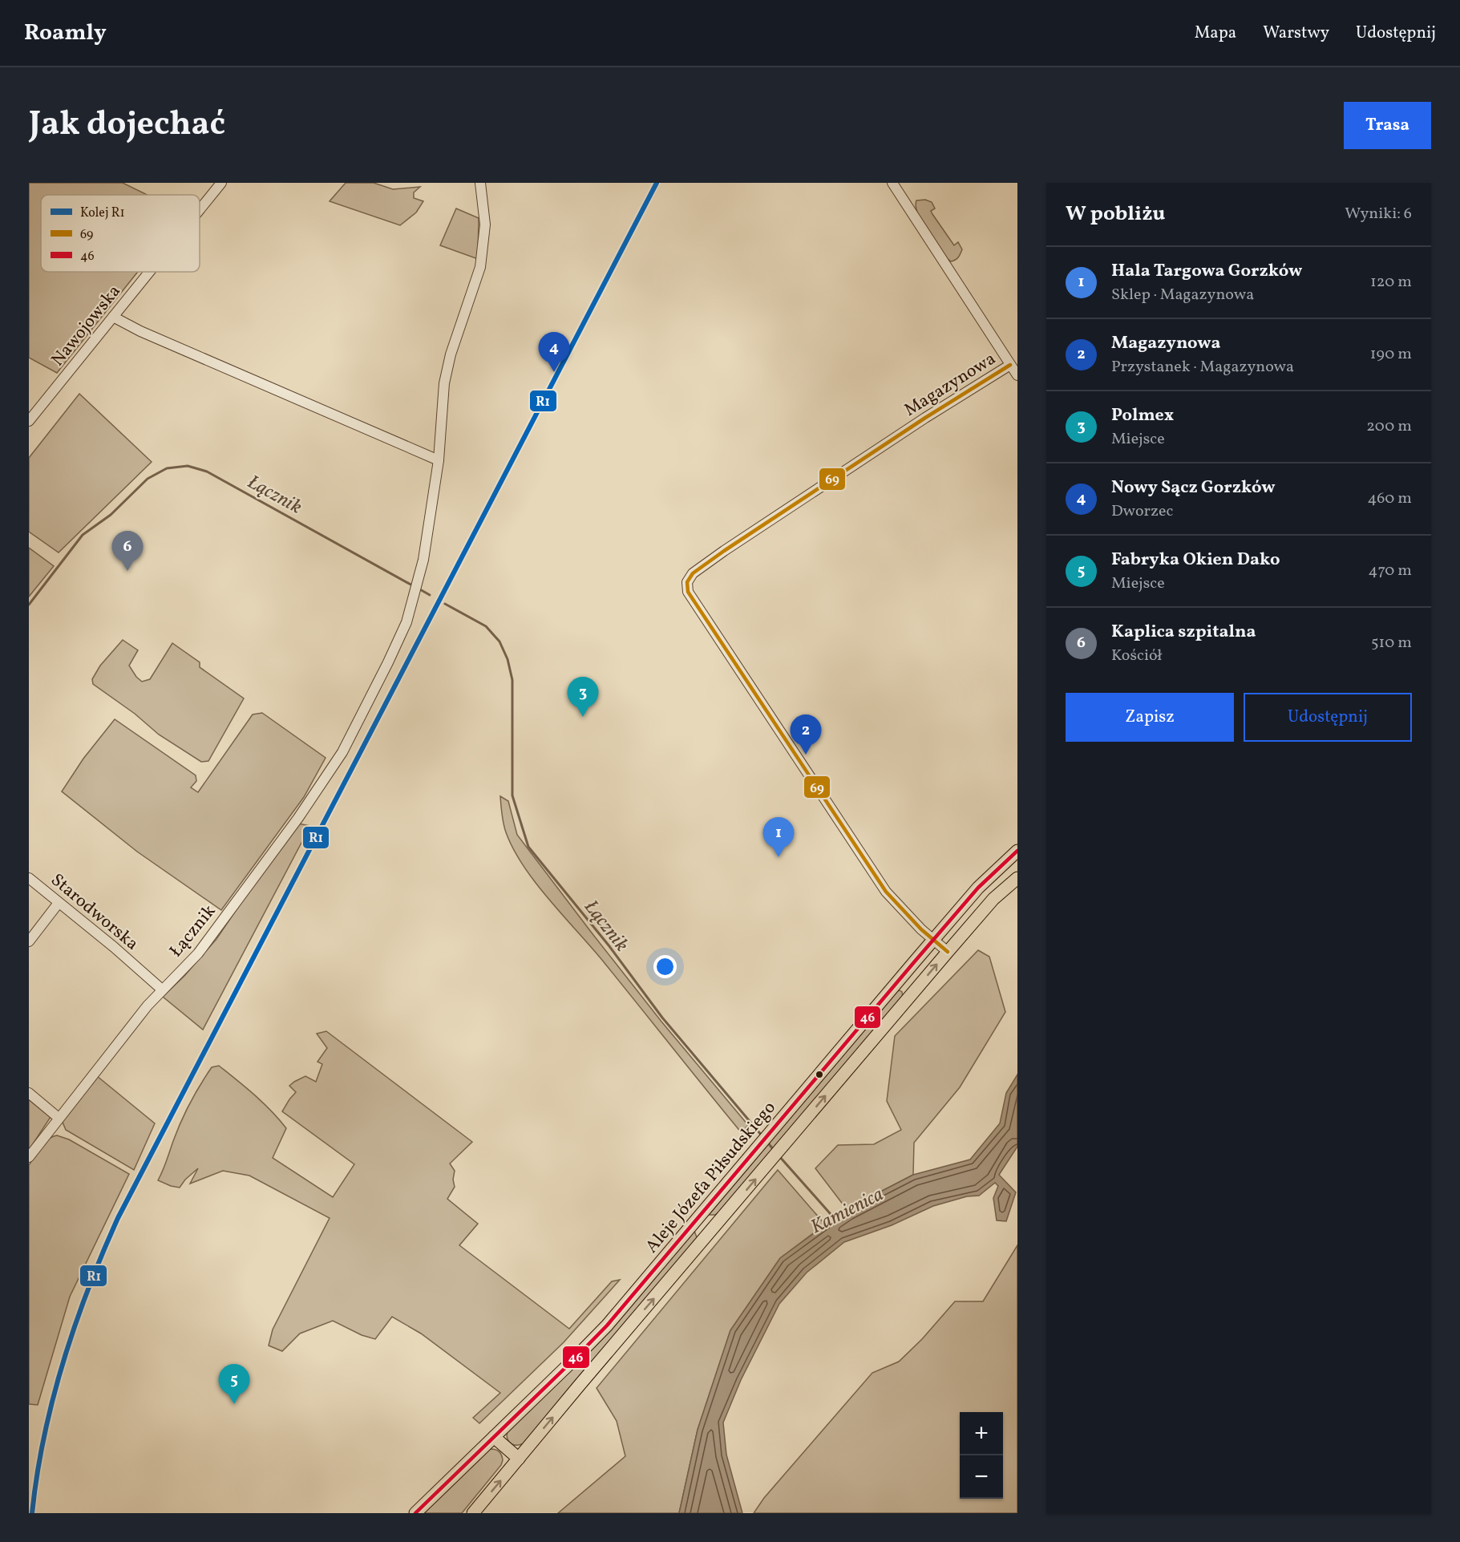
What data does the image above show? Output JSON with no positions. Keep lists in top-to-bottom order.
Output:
{
  "streets": {
    "main road": ["Aleje Józefa Piłsudskiego"],
    "street": [
      "Nawojowska",
      "Magazynowa",
      "Starodworska",
      "Łącznik"
    ]
  },
  "crossings": [
    ["Magazynowa", "Aleje Józefa Piłsudskiego"],
    ["Starodworska", "Łącznik"]
  ],
  "water": ["Łącznik", "Kamienica"],
  "lines": ["rail line R1", "transit line 69", "transit line 46"],
  "legend": ["Kolej R1", "69", "46"],
  "page": {
    "header": "Roamly",
    "nav": ["Mapa", "Warstwy", "Udostępnij"],
    "title": "Jak dojechać",
    "buttons": [
      "Trasa",
      ["Zapisz", "Udostępnij"]
    ],
    "heading": ["W pobliżu", "Wyniki: 6"],
    "list": [
      {
        "mark": "1",
        "name": "Hala Targowa Gorzków",
        "note": "Sklep · Magazynowa",
        "value": "120 m"
      },
      {
        "mark": "2",
        "name": "Magazynowa",
        "note": "Przystanek · Magazynowa",
        "value": "190 m"
      },
      {
        "mark": "3",
        "name": "Polmex",
        "note": "Miejsce",
        "value": "200 m"
      },
      {
        "mark": "4",
        "name": "Nowy Sącz Gorzków",
        "note": "Dworzec",
        "value": "460 m"
      },
      {
        "mark": "5",
        "name": "Fabryka Okien Dako",
        "note": "Miejsce",
        "value": "470 m"
      },
      {
        "mark": "6",
        "name": "Kaplica szpitalna",
        "note": "Kościół",
        "value": "510 m"
      }
    ],
    "pins": [
      "4",
      "6",
      "3",
      "2",
      "1",
      "5"
    ],
    "map_buttons": ["+", "−"]
  }
}
